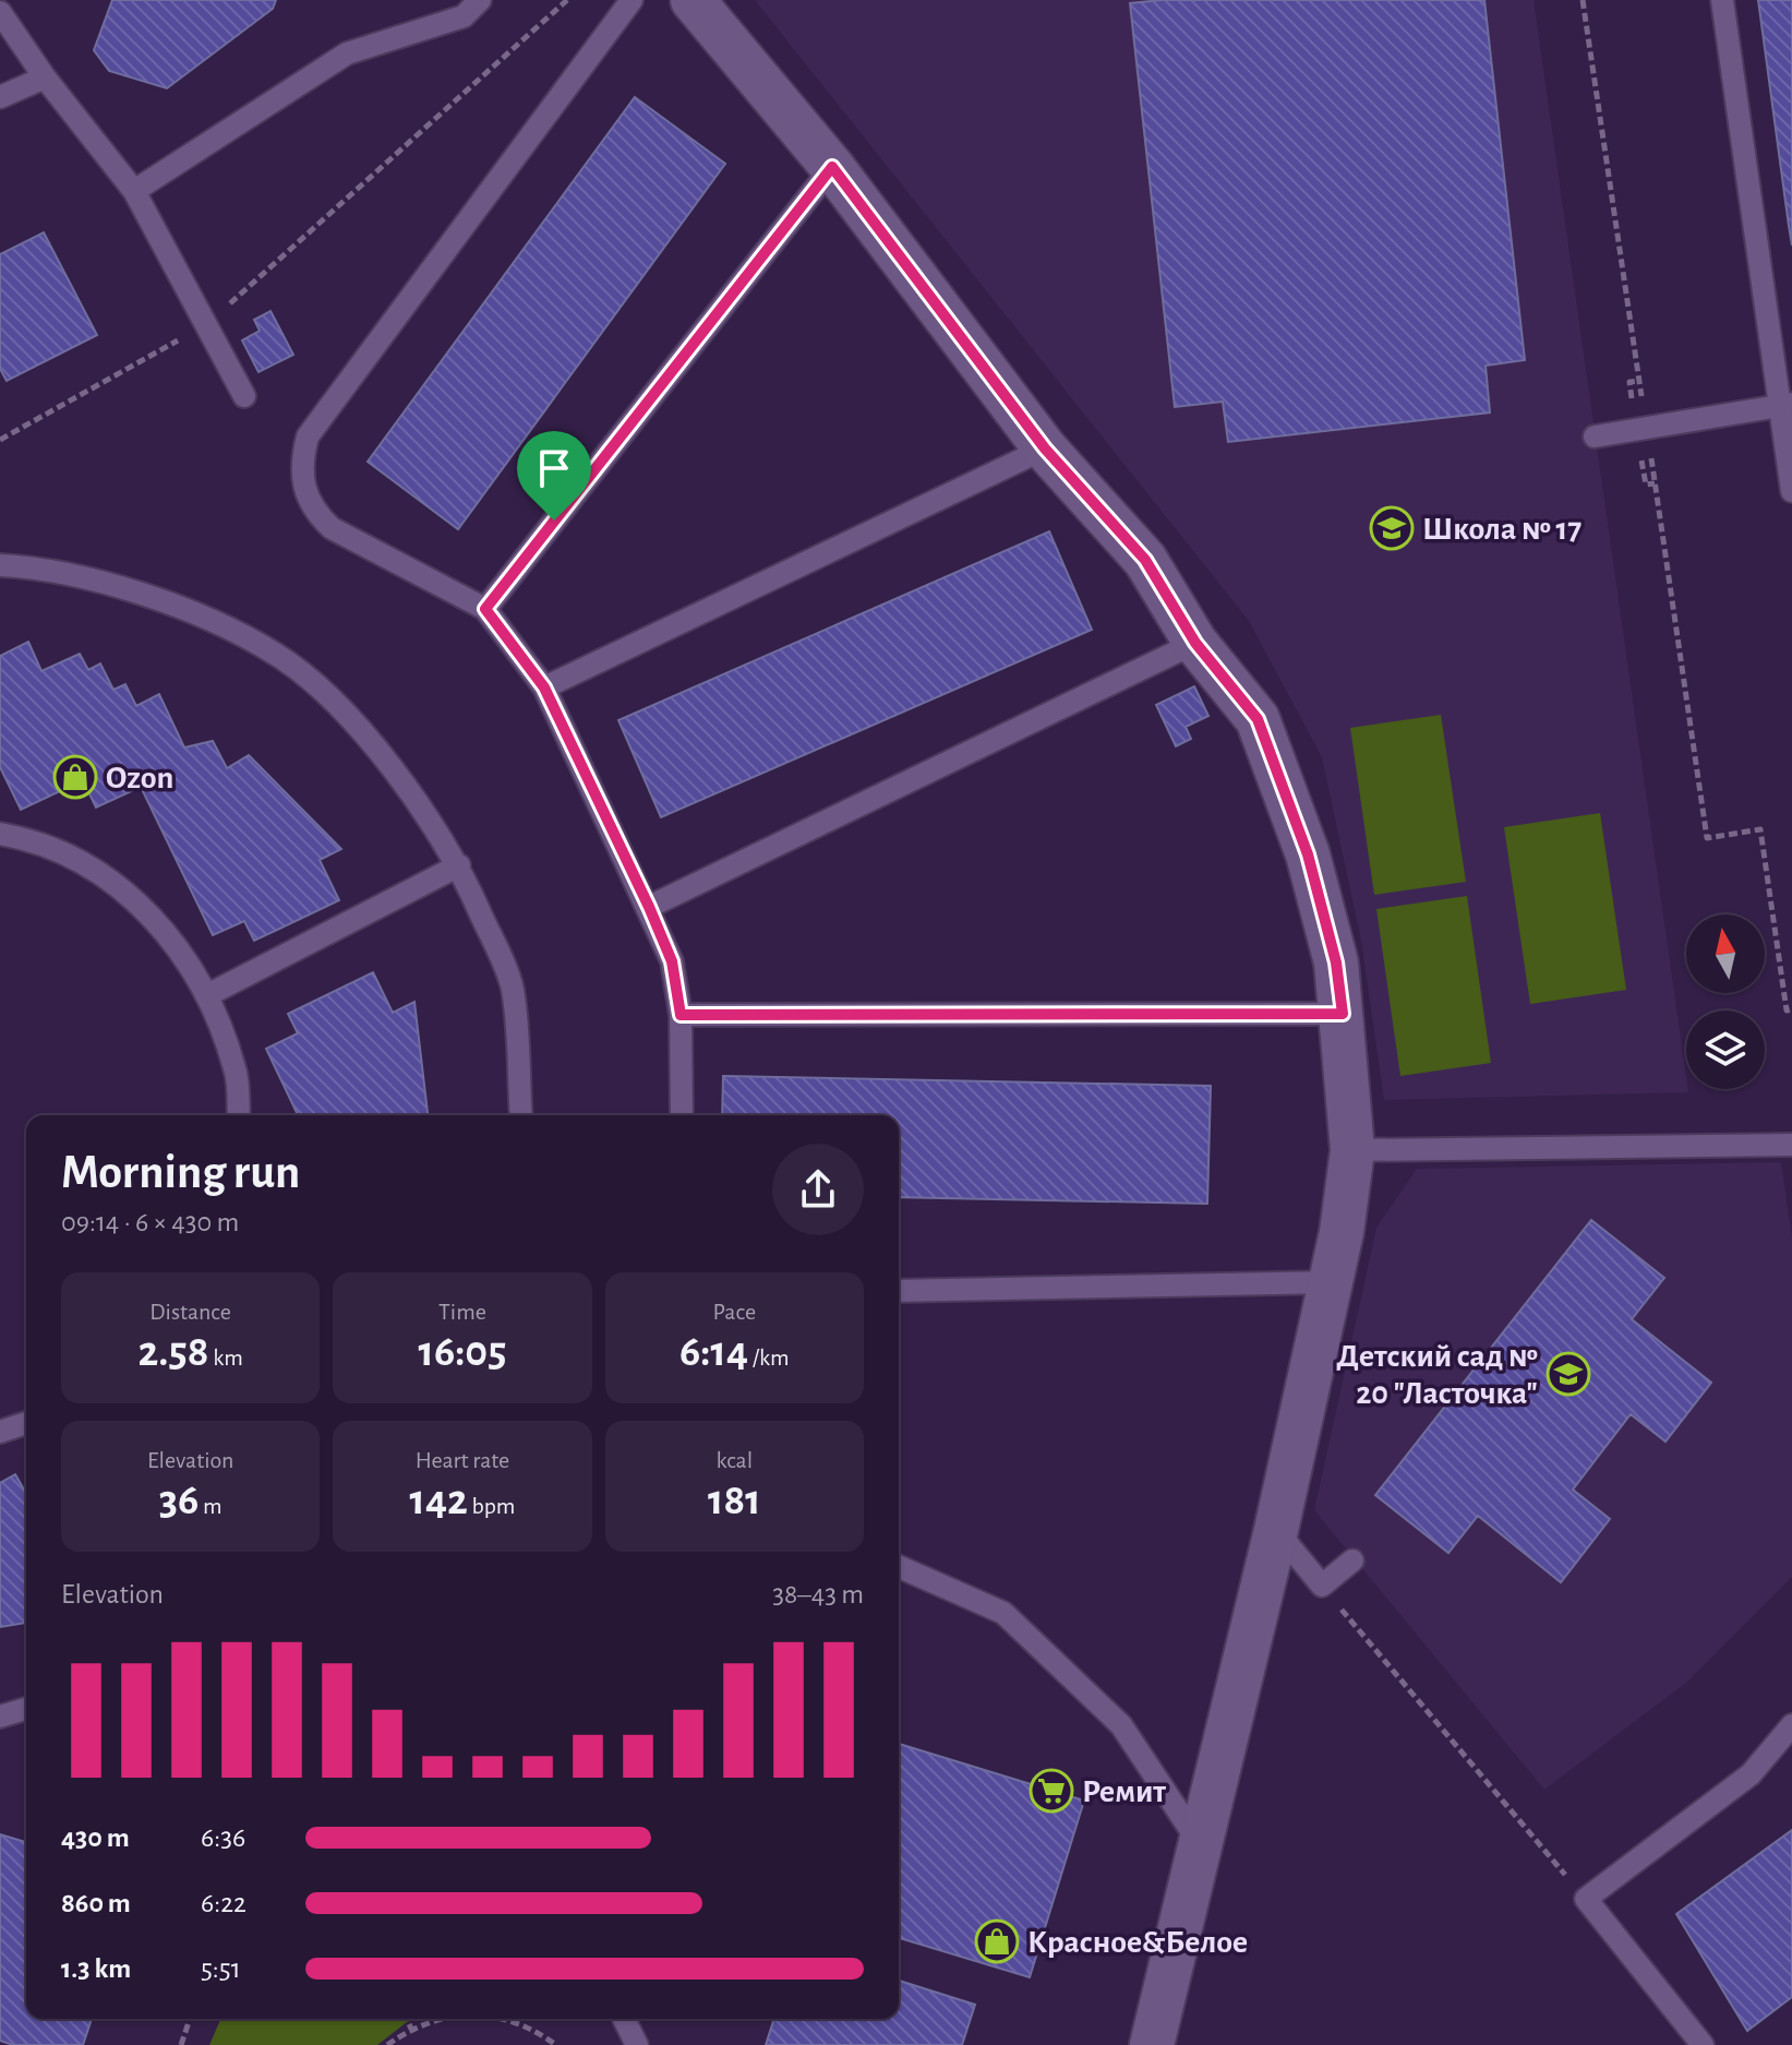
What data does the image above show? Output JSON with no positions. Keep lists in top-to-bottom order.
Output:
{
  "places": {
    "school or university": ["Школа № 17", "Детский сад № 20 \"Ласточка\""],
    "shop": ["Ozon", "Красное&Белое"],
    "supermarket": ["Ремит"]
  },
  "north": "top",
  "page": {
    "heading": ["Morning run", "09:14 · 6 × 430 m"],
    "stats": [
      ["Distance", "2.58 km"],
      ["Time", "16:05"],
      ["Pace", "6:14 /km"],
      ["Elevation", "36 m"],
      ["Heart rate", "142 bpm"],
      ["kcal", "181"]
    ],
    "chart": ["Elevation", "38–43 m"],
    "list": [
      {
        "name": "430 m",
        "note": "6:36"
      },
      {
        "name": "860 m",
        "note": "6:22"
      },
      {
        "name": "1.3 km",
        "note": "5:51"
      }
    ]
  }
}
